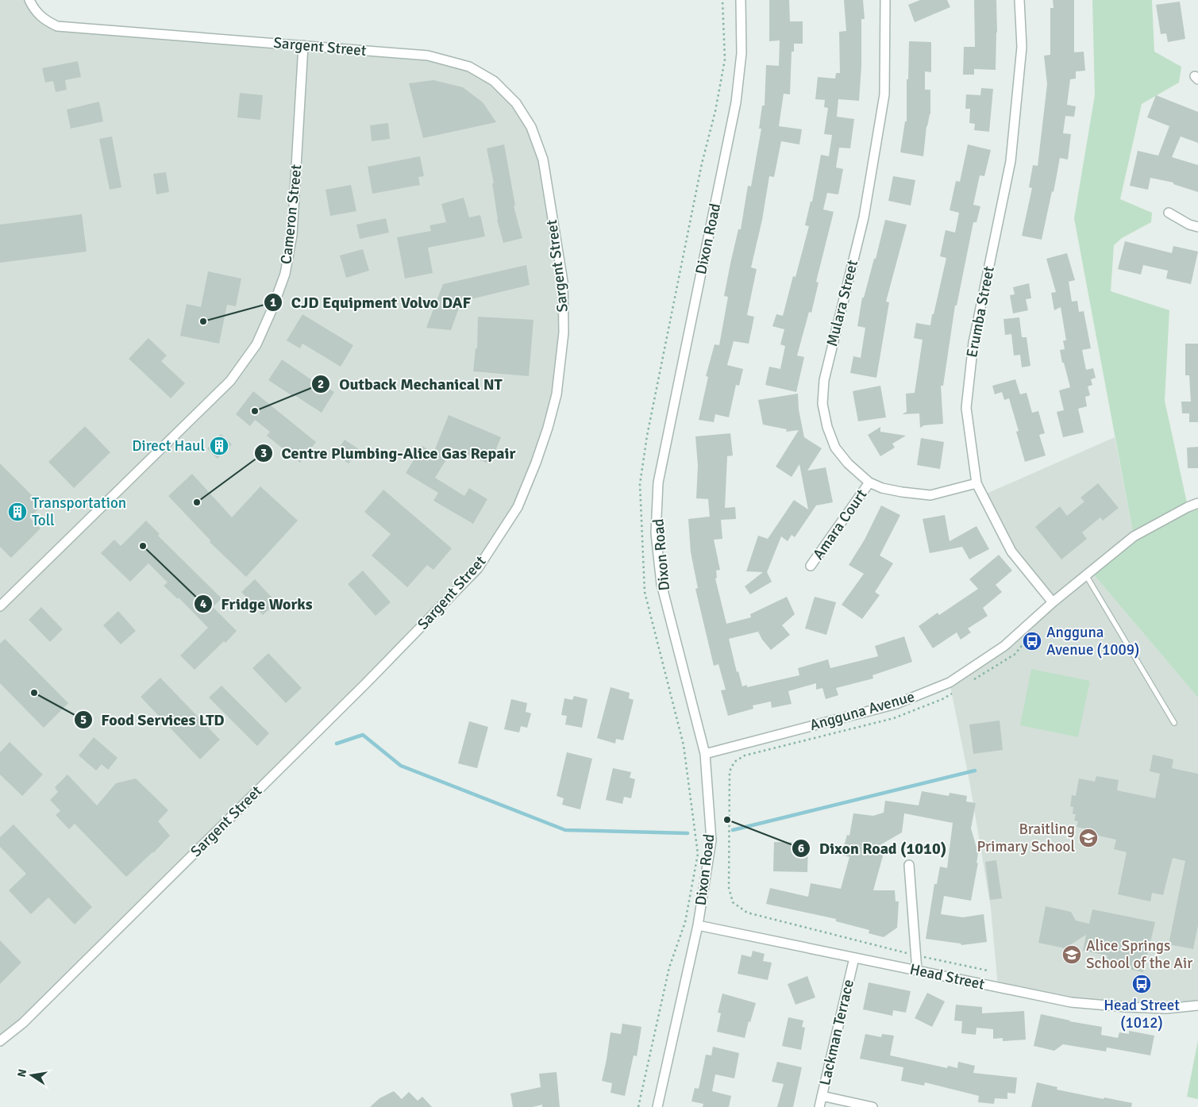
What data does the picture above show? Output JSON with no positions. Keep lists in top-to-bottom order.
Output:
{
  "streets": {
    "street": [
      "Sargent Street",
      "Cameron Street",
      "Dixon Road",
      "Mulara Street",
      "Erumba Street",
      "Amara Court",
      "Angguna Avenue",
      "Head Street",
      "Lackman Terrace"
    ]
  },
  "crossings": [
    ["Sargent Street", "Cameron Street"],
    ["Dixon Road", "Angguna Avenue"],
    ["Dixon Road", "Head Street"],
    ["Mulara Street", "Erumba Street"],
    ["Mulara Street", "Amara Court"],
    ["Erumba Street", "Angguna Avenue"],
    ["Head Street", "Lackman Terrace"]
  ],
  "places": {
    "other": [
      "CJD Equipment Volvo DAF",
      "Outback Mechanical NT",
      "Centre Plumbing-Alice Gas Repair",
      "Fridge Works",
      "Food Services LTD",
      "Dixon Road (1010)"
    ],
    "building": ["Direct Haul", "Transportation Toll"],
    "bus stop": ["Angguna Avenue (1009)", "Head Street (1012)"],
    "school or university": ["Braitling Primary School", "Alice Springs School of the Air"]
  },
  "north": "left"
}
